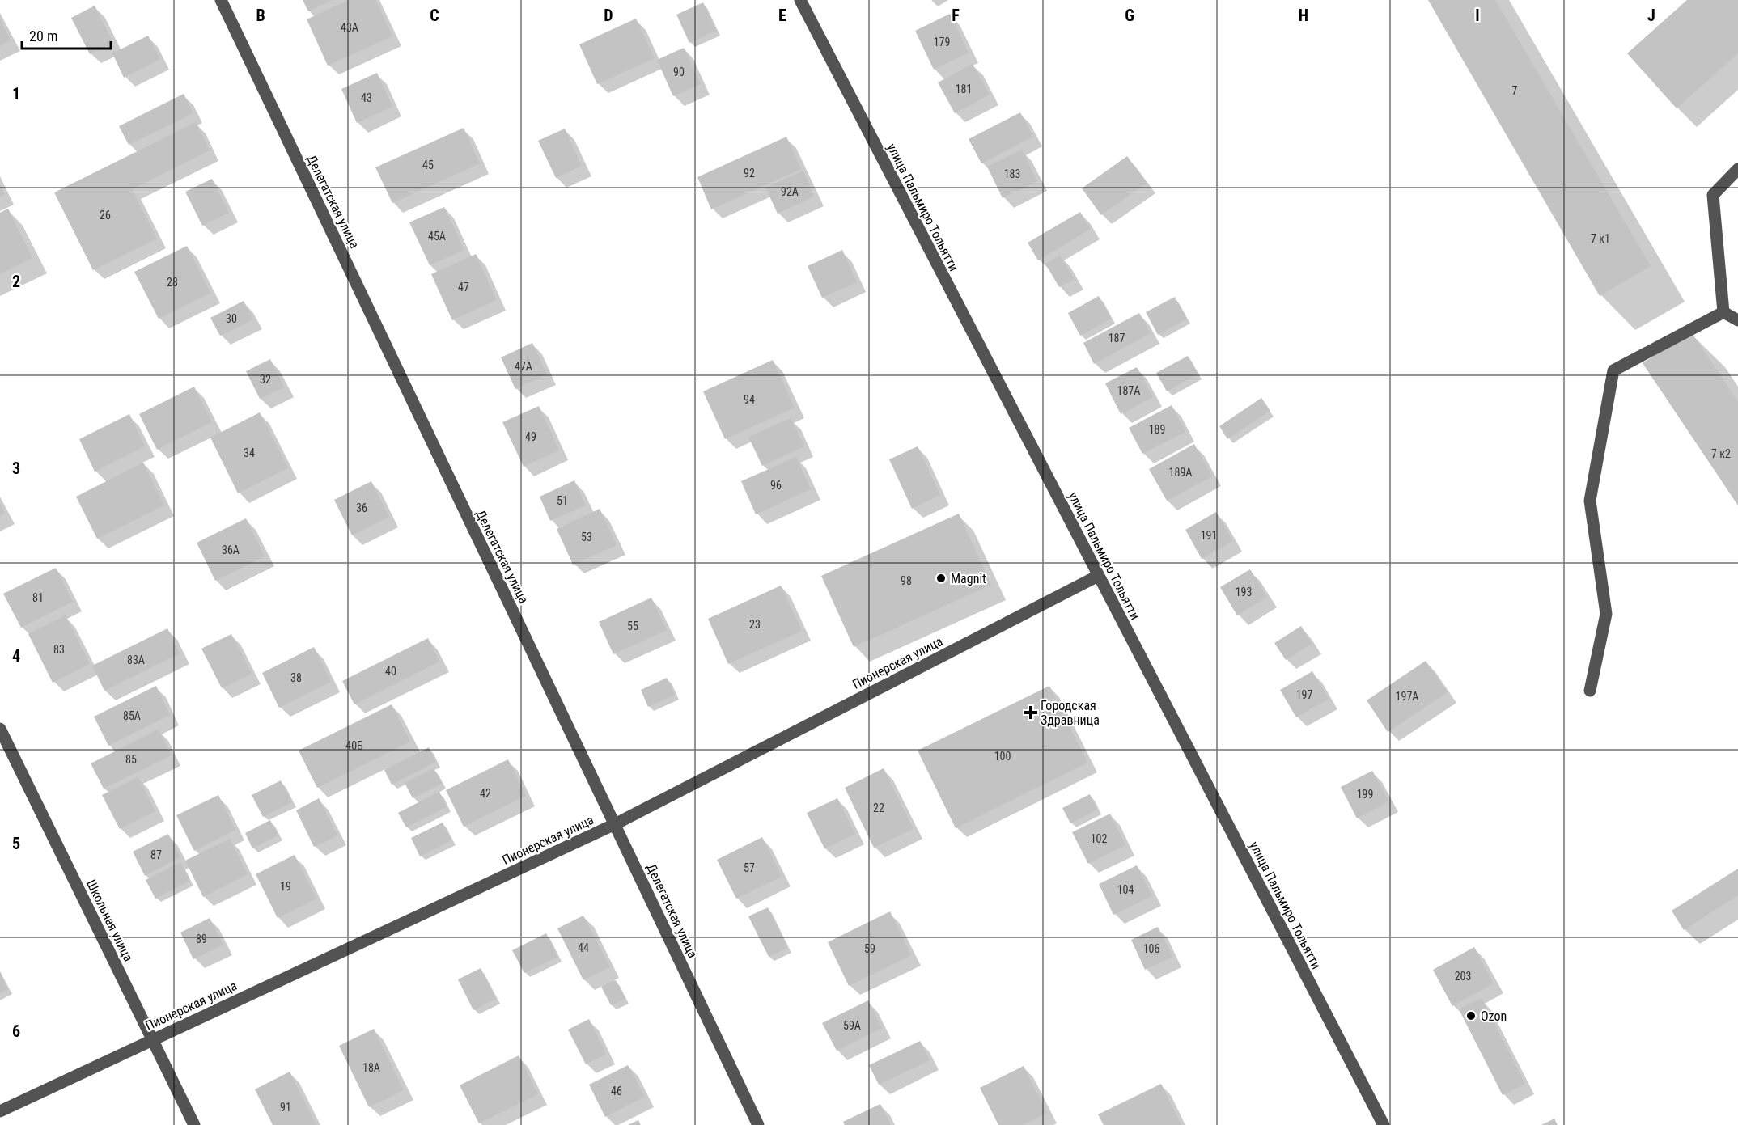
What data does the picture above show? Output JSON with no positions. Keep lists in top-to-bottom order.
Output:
{
  "streets": {
    "street": [
      "Делегатская улица",
      "улица Пальмиро Тольятти",
      "Пионерская улица",
      "Школьная улица"
    ]
  },
  "crossings": [
    ["Делегатская улица", "Пионерская улица"],
    ["улица Пальмиро Тольятти", "Пионерская улица"],
    ["Пионерская улица", "Школьная улица"]
  ],
  "places": {
    "other": ["Magnit", "Ozon"],
    "health": ["Городская Здравница"]
  },
  "house_numbers": [
    "43А",
    "179",
    "90",
    "181",
    "7",
    "43",
    "45",
    "92",
    "183",
    "92А",
    "26",
    "45А",
    "7 к1",
    "28",
    "47",
    "30",
    "187",
    "47А",
    "32",
    "187А",
    "94",
    "189",
    "49",
    "34",
    "7 к2",
    "189А",
    "96",
    "51",
    "36",
    "191",
    "53",
    "36А",
    "98",
    "193",
    "81",
    "23",
    "55",
    "83",
    "83А",
    "40",
    "38",
    "197",
    "197А",
    "85А",
    "40Б",
    "100",
    "85",
    "42",
    "199",
    "22",
    "102",
    "87",
    "57",
    "19",
    "104",
    "89",
    "44",
    "59",
    "106",
    "203",
    "59А",
    "18А",
    "46",
    "91"
  ],
  "scale_bar": "20 m",
  "grid": {
    "columns": [
      "B",
      "C",
      "D",
      "E",
      "F",
      "G",
      "H",
      "I",
      "J"
    ],
    "rows": [
      "1",
      "2",
      "3",
      "4",
      "5",
      "6"
    ]
  }
}
